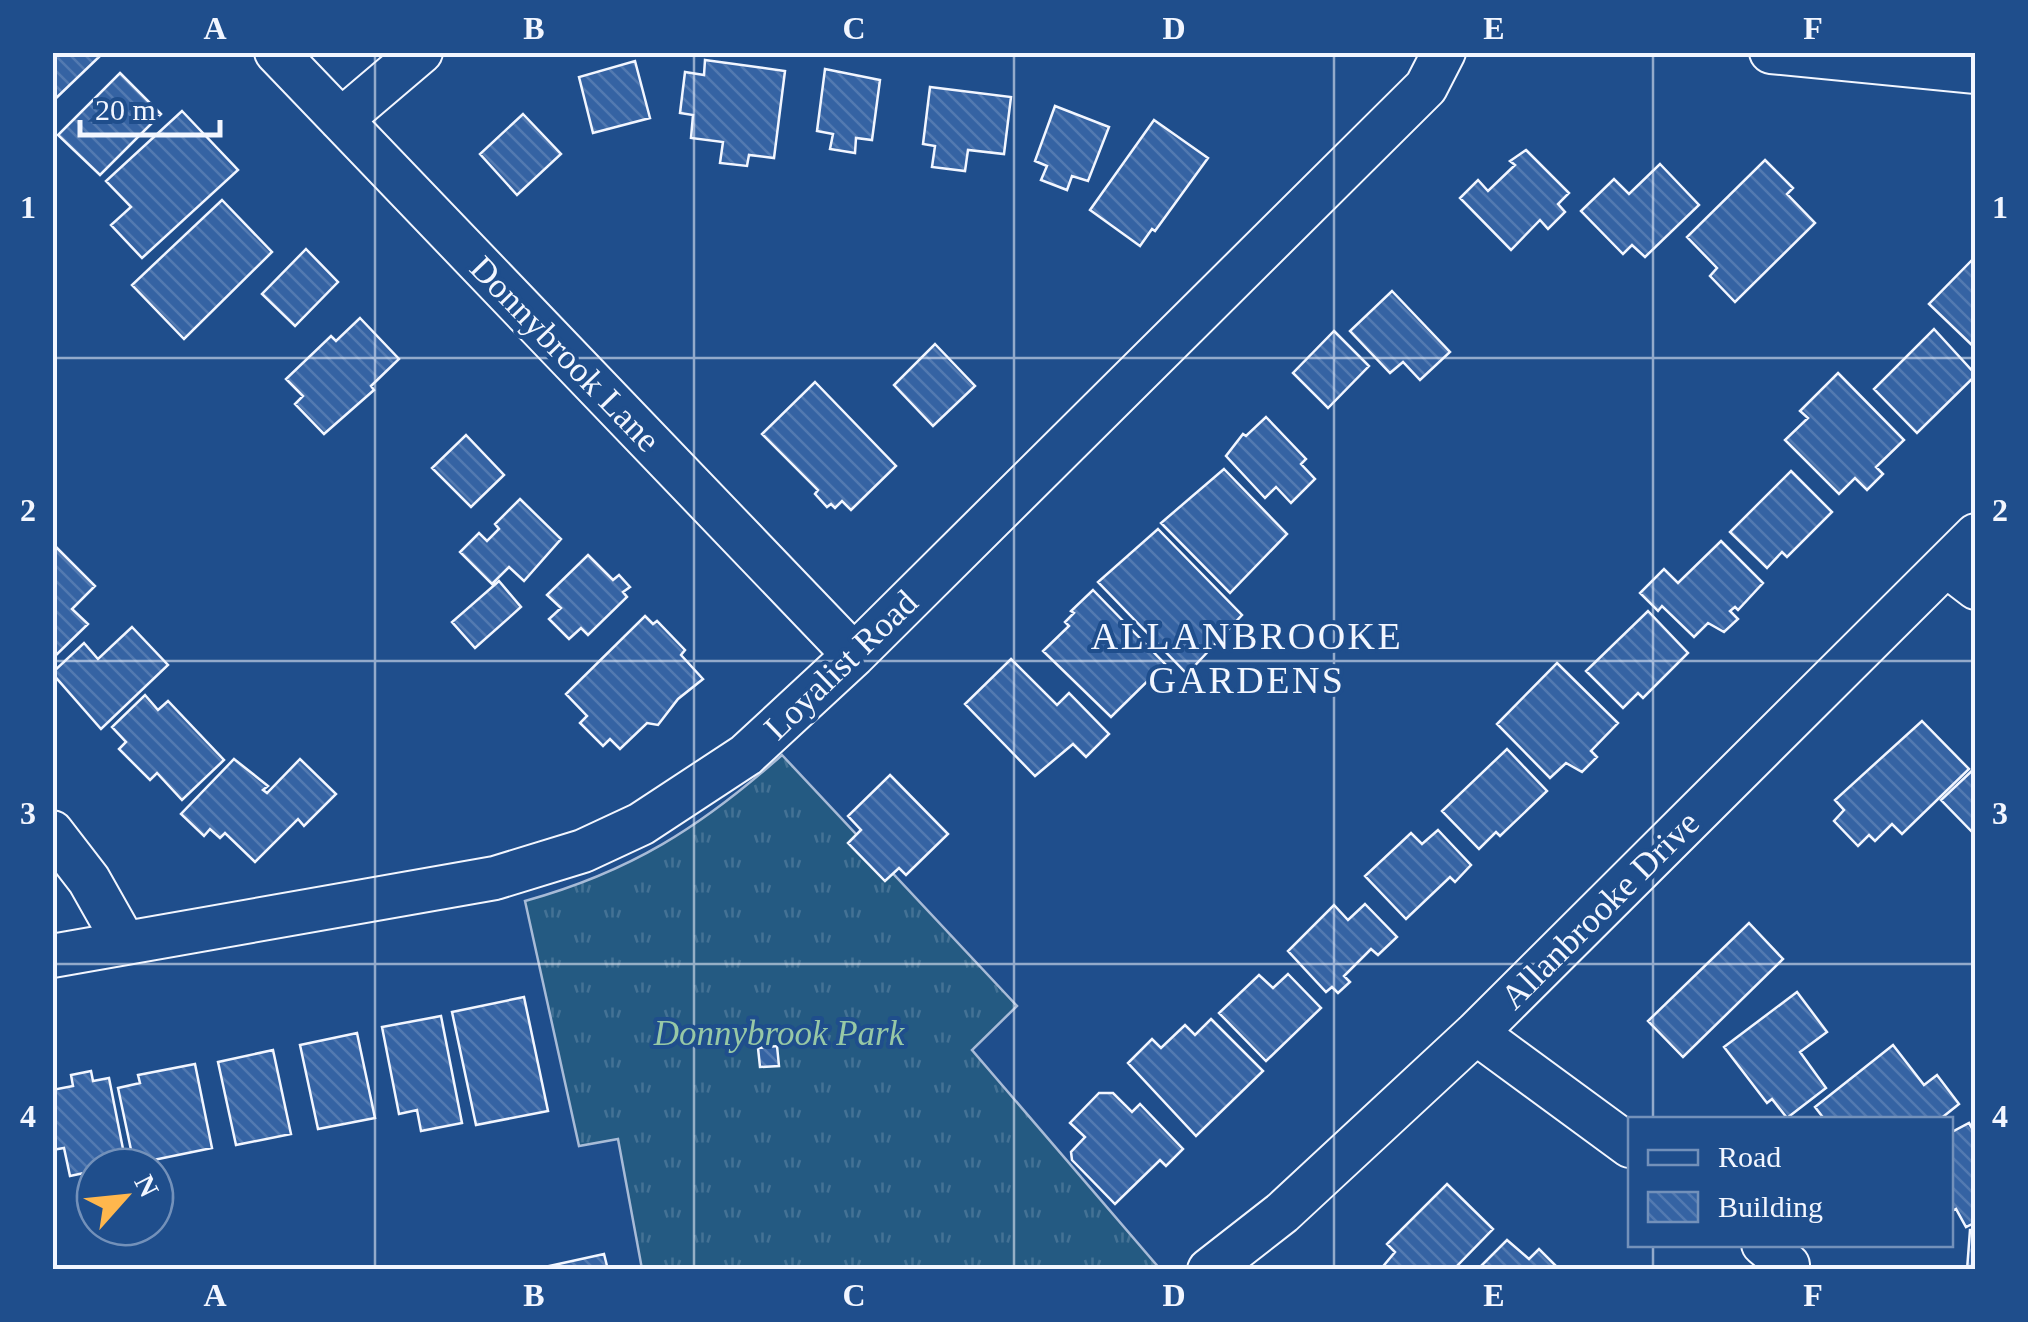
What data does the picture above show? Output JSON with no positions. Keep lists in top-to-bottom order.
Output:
{
  "streets": {
    "street": ["Donnybrook Lane", "Loyalist Road", "Allanbrooke Drive"]
  },
  "crossings": [
    ["Donnybrook Lane", "Loyalist Road"]
  ],
  "districts": ["ALLANBROOKE GARDENS"],
  "parks": ["Donnybrook Park"],
  "legend": ["Road", "Building"],
  "scale_bar": "20 m",
  "north": "top right",
  "grid": {
    "columns": [
      "A",
      "B",
      "C",
      "D",
      "E",
      "F"
    ],
    "rows": [
      "1",
      "2",
      "3",
      "4"
    ]
  }
}
